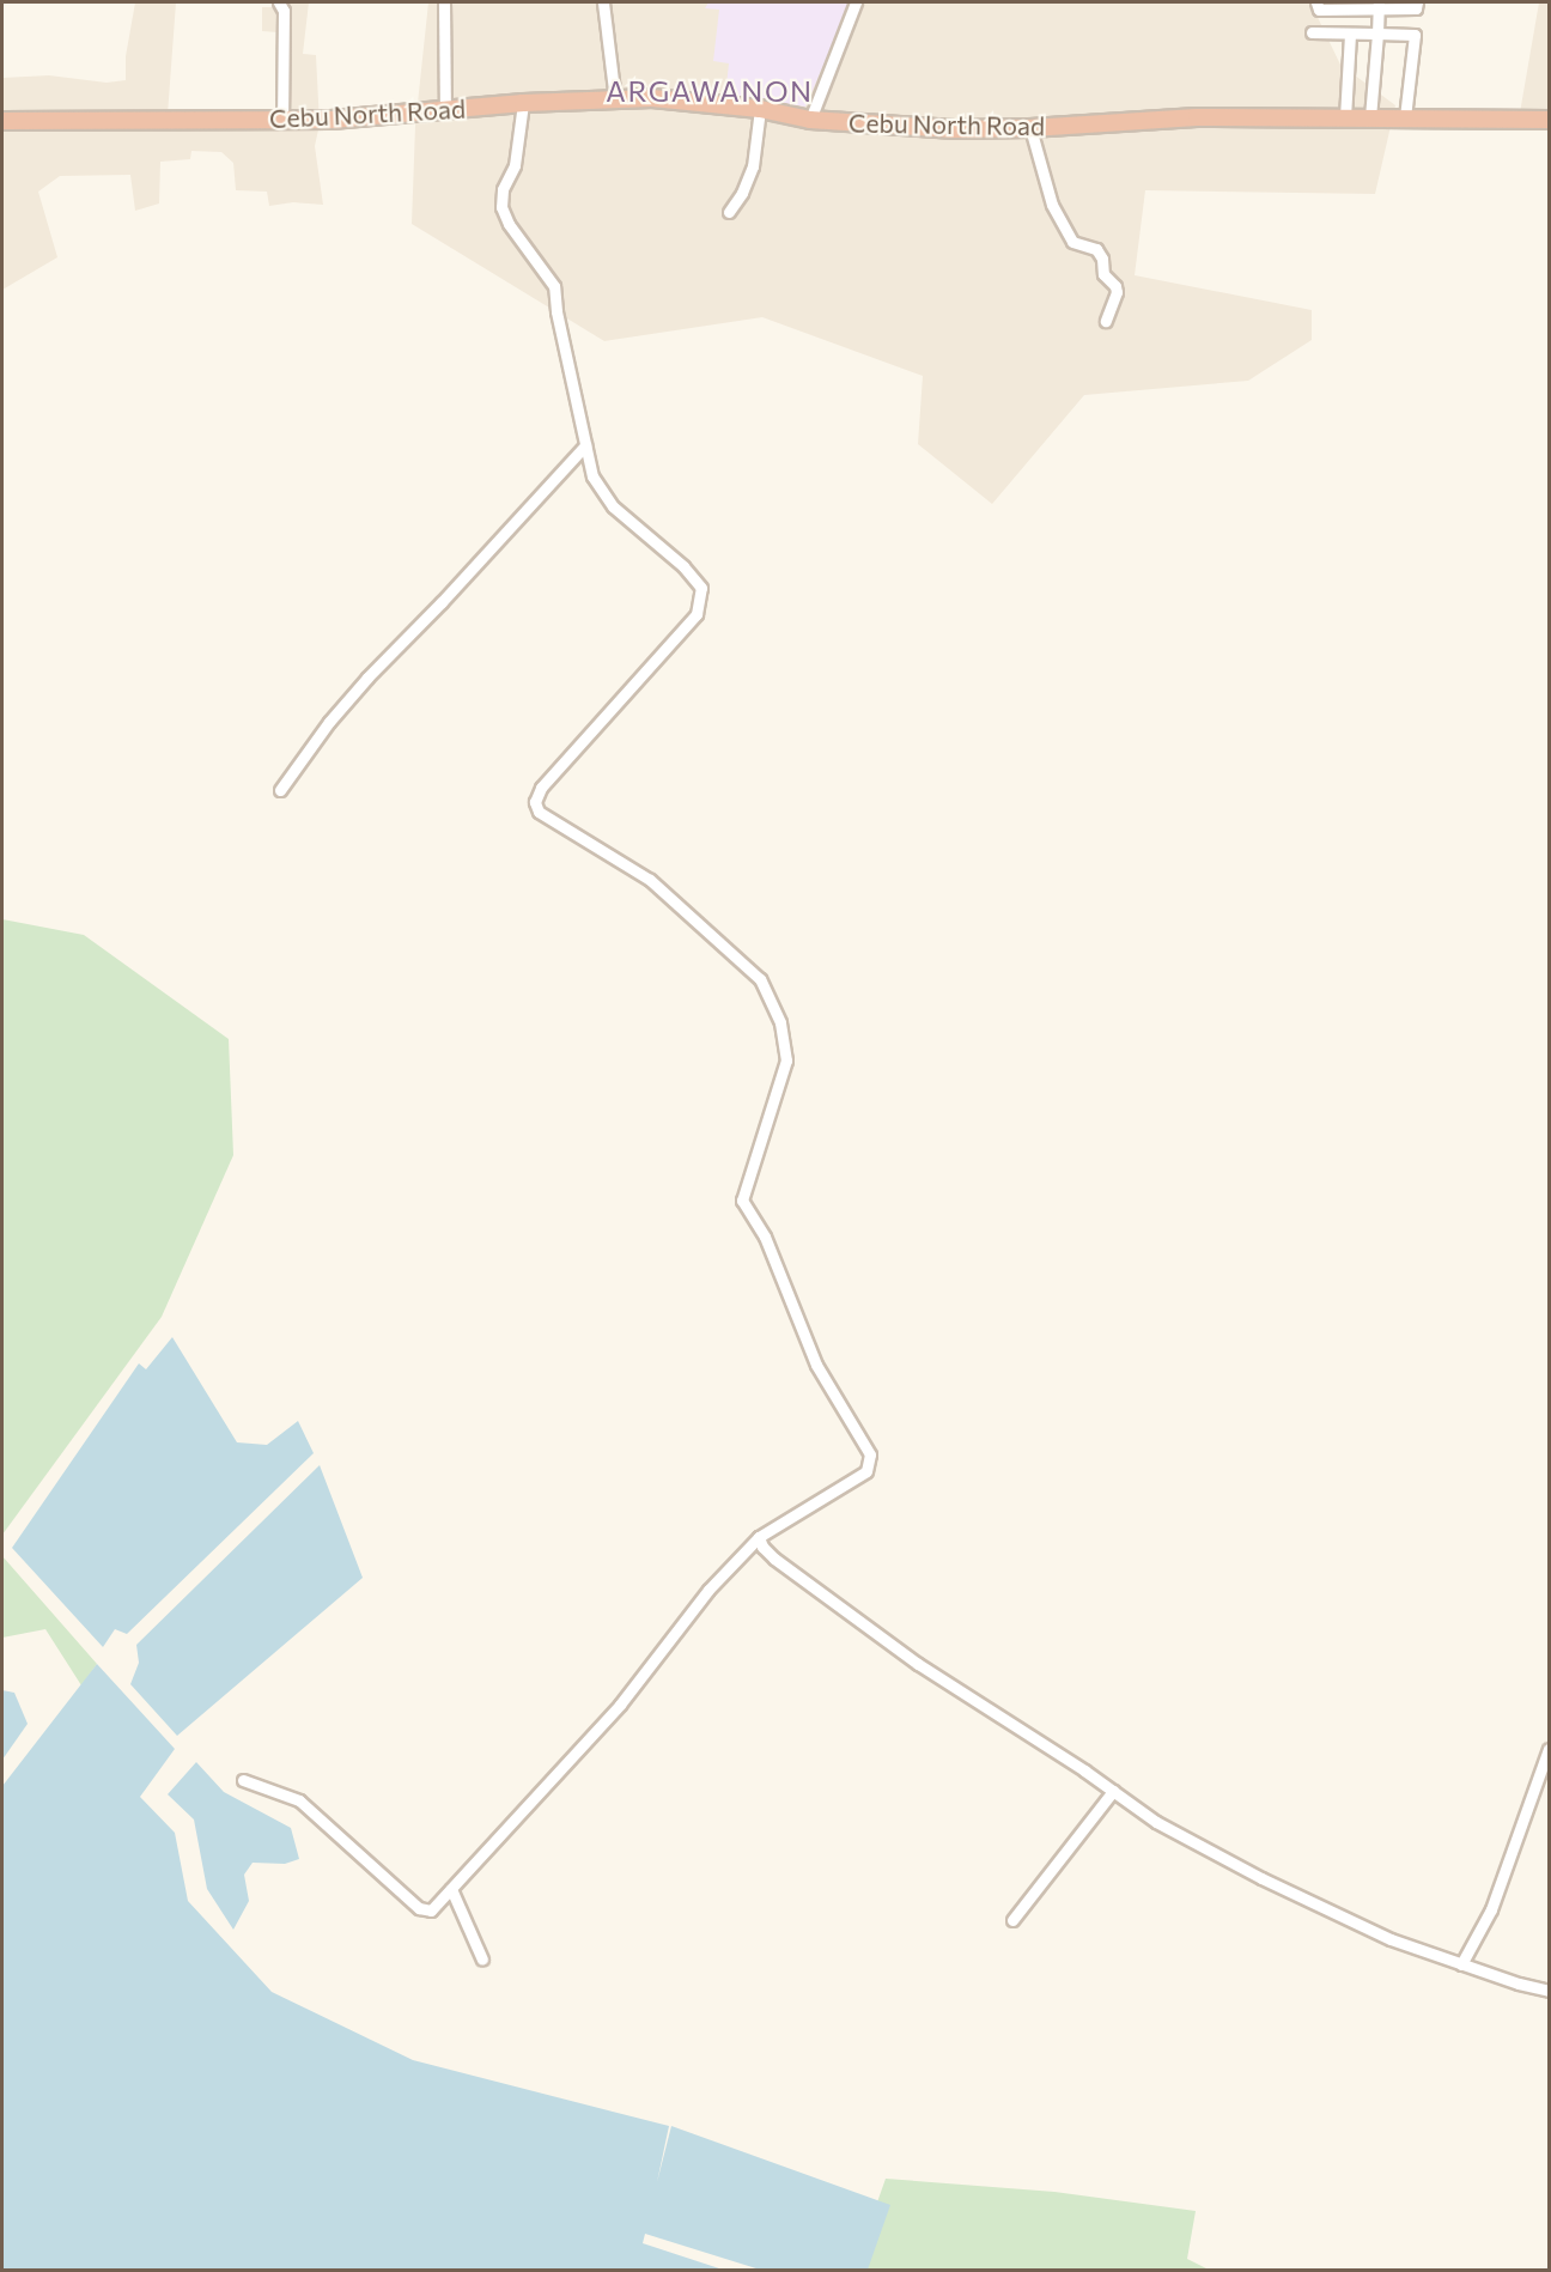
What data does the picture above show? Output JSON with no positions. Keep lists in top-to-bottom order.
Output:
{
  "streets": {
    "highway": ["Cebu North Road"]
  },
  "districts": ["ARGAWANON"]
}
